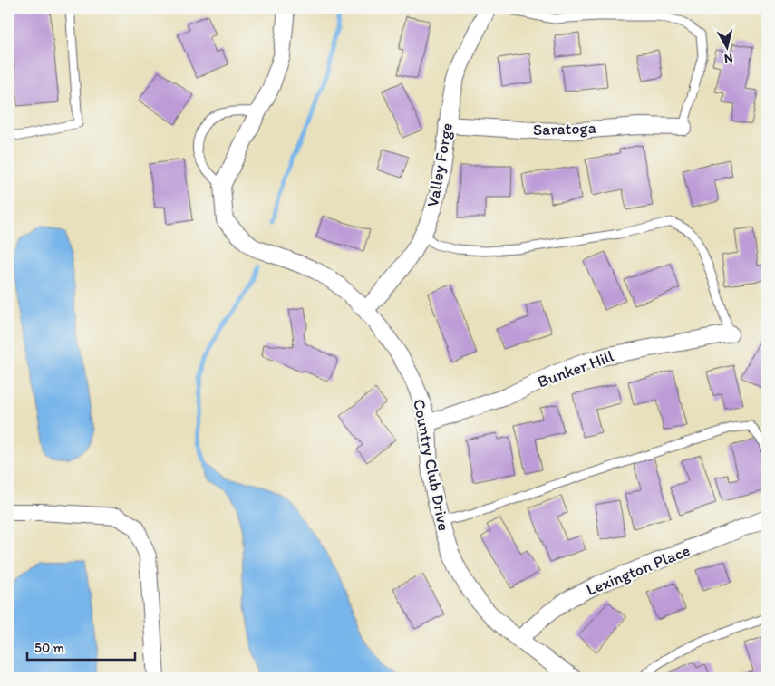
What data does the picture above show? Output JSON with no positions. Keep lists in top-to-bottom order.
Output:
{
  "streets": {
    "street": [
      "Saratoga",
      "Valley Forge",
      "Bunker Hill",
      "Country Club Drive",
      "Lexington Place"
    ]
  },
  "crossings": [
    ["Saratoga", "Valley Forge"],
    ["Valley Forge", "Country Club Drive"],
    ["Bunker Hill", "Country Club Drive"],
    ["Country Club Drive", "Lexington Place"]
  ],
  "scale_bar": "50 m",
  "north": "bottom"
}
